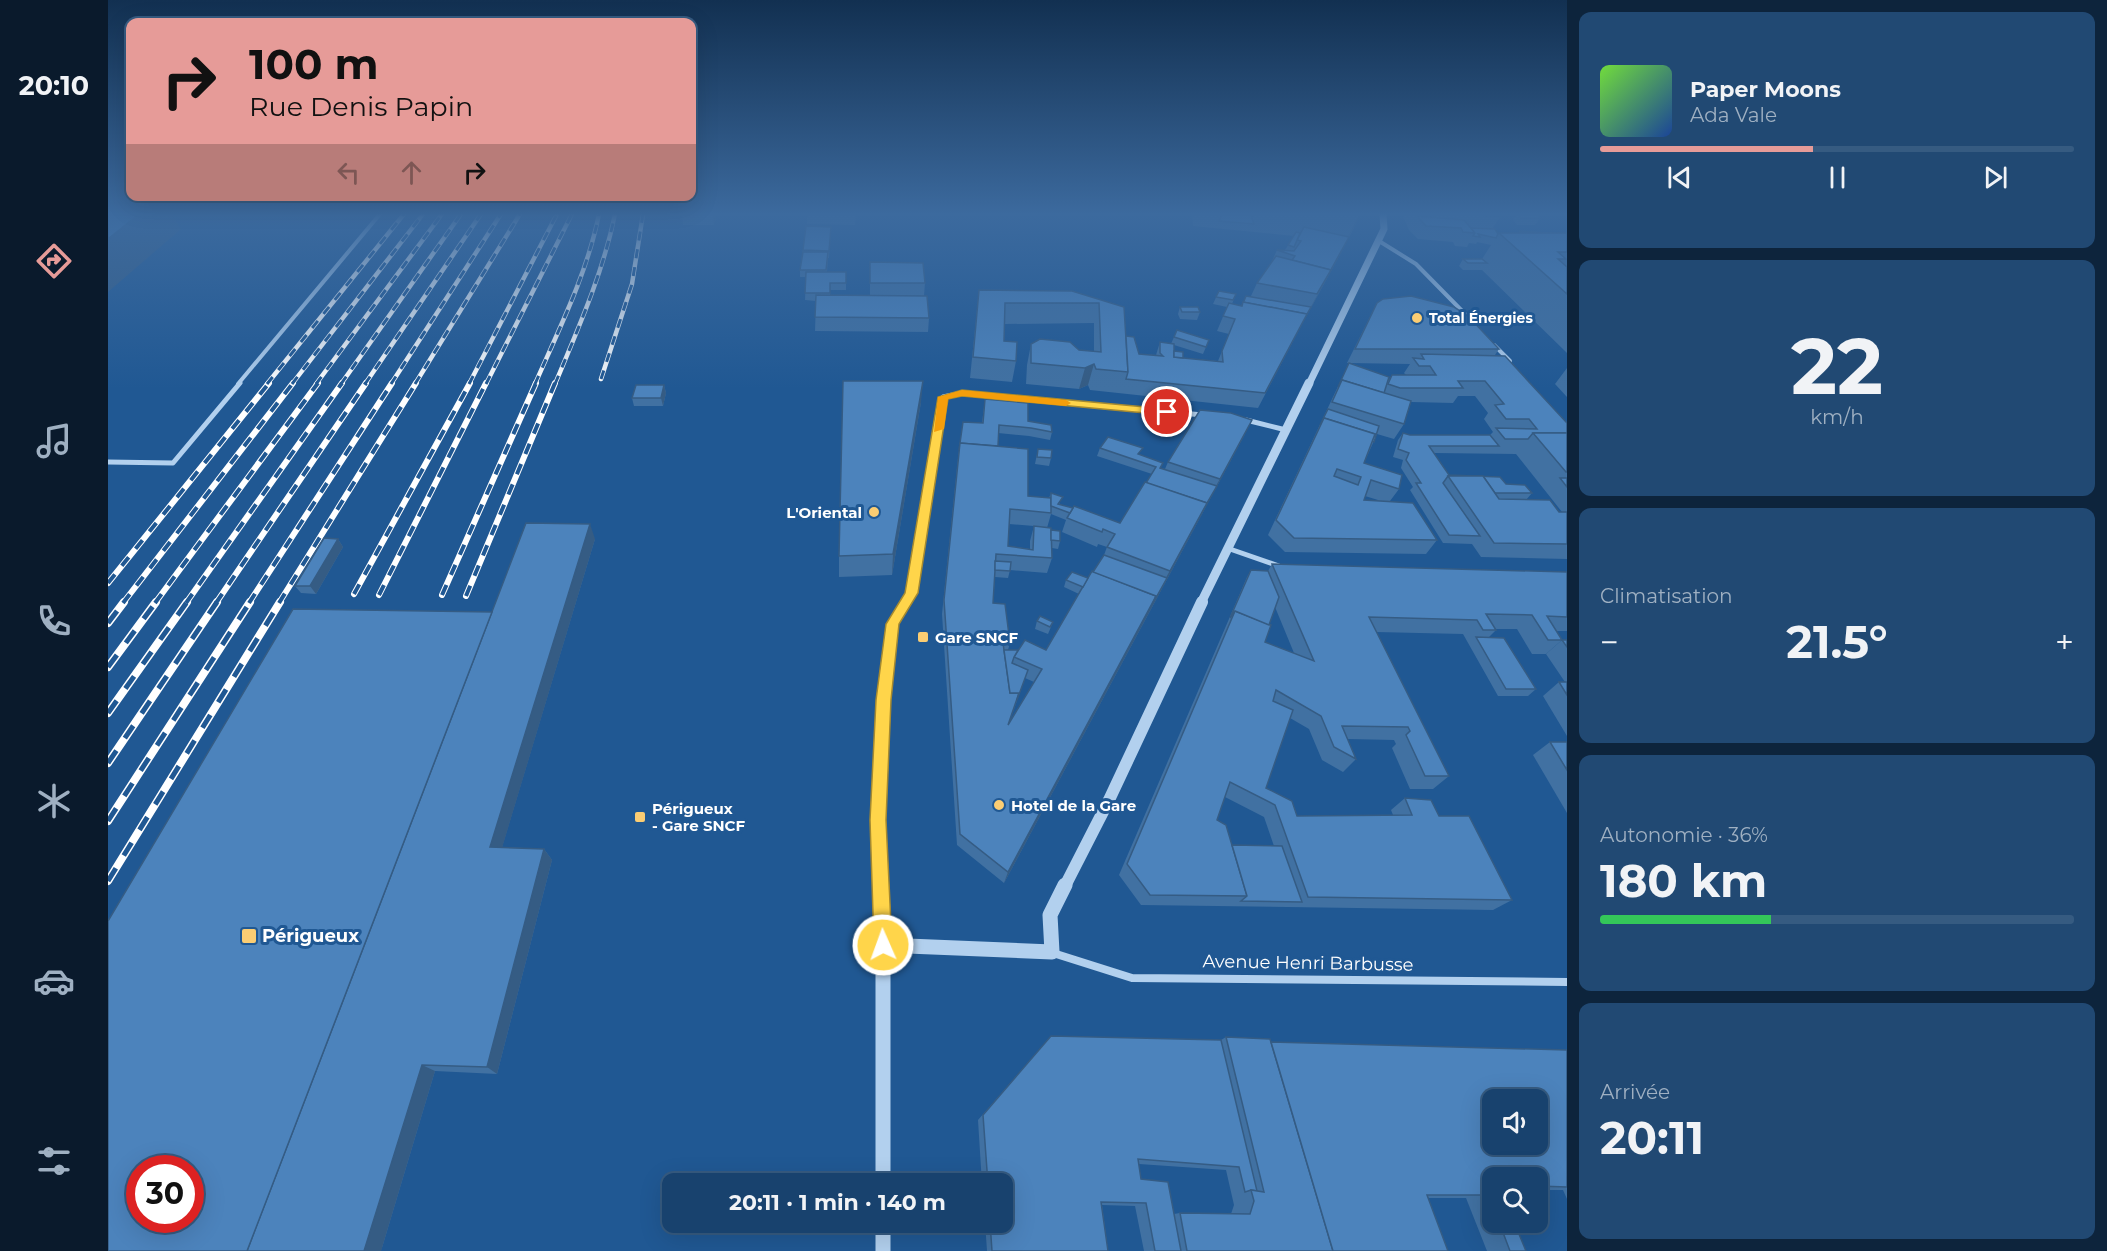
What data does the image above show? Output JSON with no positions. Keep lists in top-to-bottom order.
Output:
{
  "streets": {
    "street": ["Avenue Henri Barbusse"]
  },
  "places": {
    "other": ["Total Énergies", "L'Oriental", "Hotel de la Gare"],
    "transit": ["Gare SNCF", "Périgueux - Gare SNCF", "Périgueux"]
  },
  "page": {
    "tabs": "20:10",
    "turn": ["100 m", "Rue Denis Papin"],
    "song": ["Paper Moons", "Ada Vale"],
    "tile": [
      ["22", "km/h"],
      "Climatisation",
      ["Autonomie · 36%", "180 km"],
      ["Arrivée", "20:11"]
    ],
    "heat": ["−", "21.5°", "+"],
    "limit": "30",
    "trip": "20:11 · 1 min · 140 m"
  }
}
